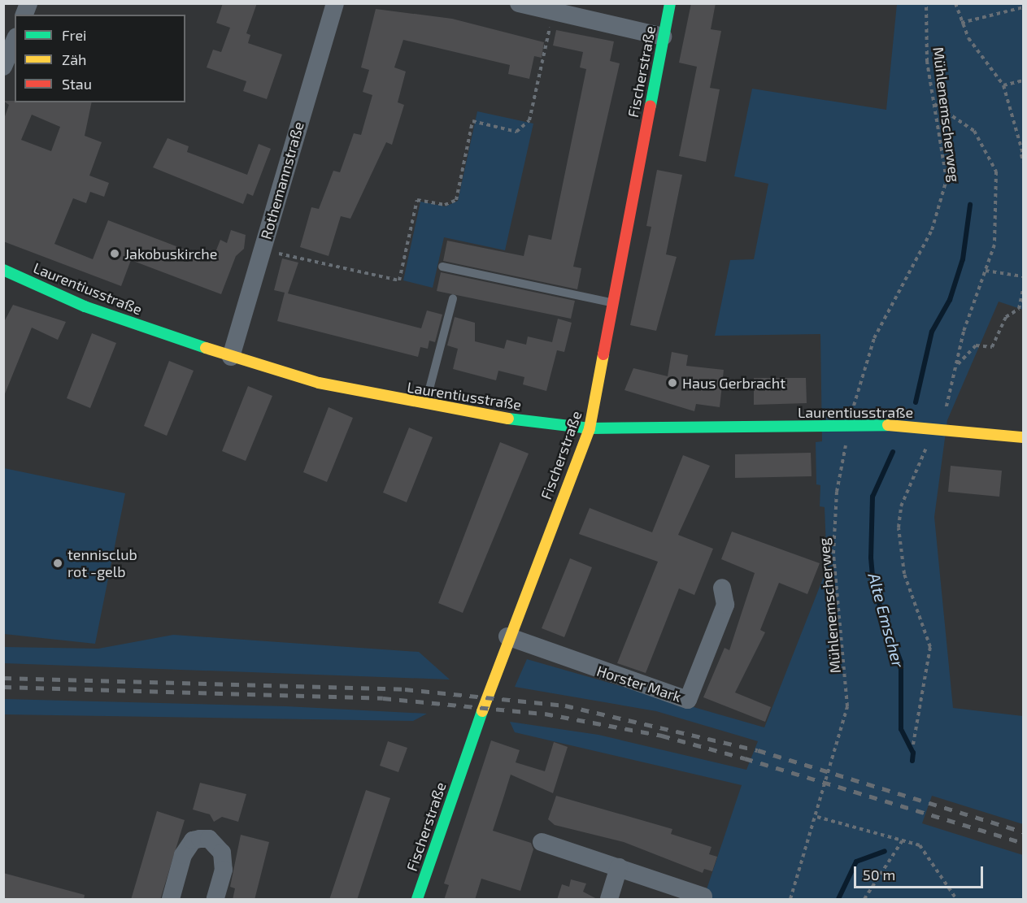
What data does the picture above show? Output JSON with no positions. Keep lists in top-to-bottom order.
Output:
{
  "streets": {
    "street": [
      "Fischerstraße",
      "Rothemannstraße",
      "Laurentiusstraße",
      "Horster Mark"
    ],
    "path": ["Mühlenemscherweg"]
  },
  "crossings": [
    ["Fischerstraße", "Laurentiusstraße"],
    ["Fischerstraße", "Horster Mark"],
    ["Mühlenemscherweg", "Laurentiusstraße"],
    ["Rothemannstraße", "Laurentiusstraße"]
  ],
  "water": ["Alte Emscher"],
  "places": ["Jakobuskirche", "Haus Gerbracht", "tennisclub rot -gelb"],
  "legend": ["Frei", "Zäh", "Stau"],
  "scale_bar": "50 m"
}
